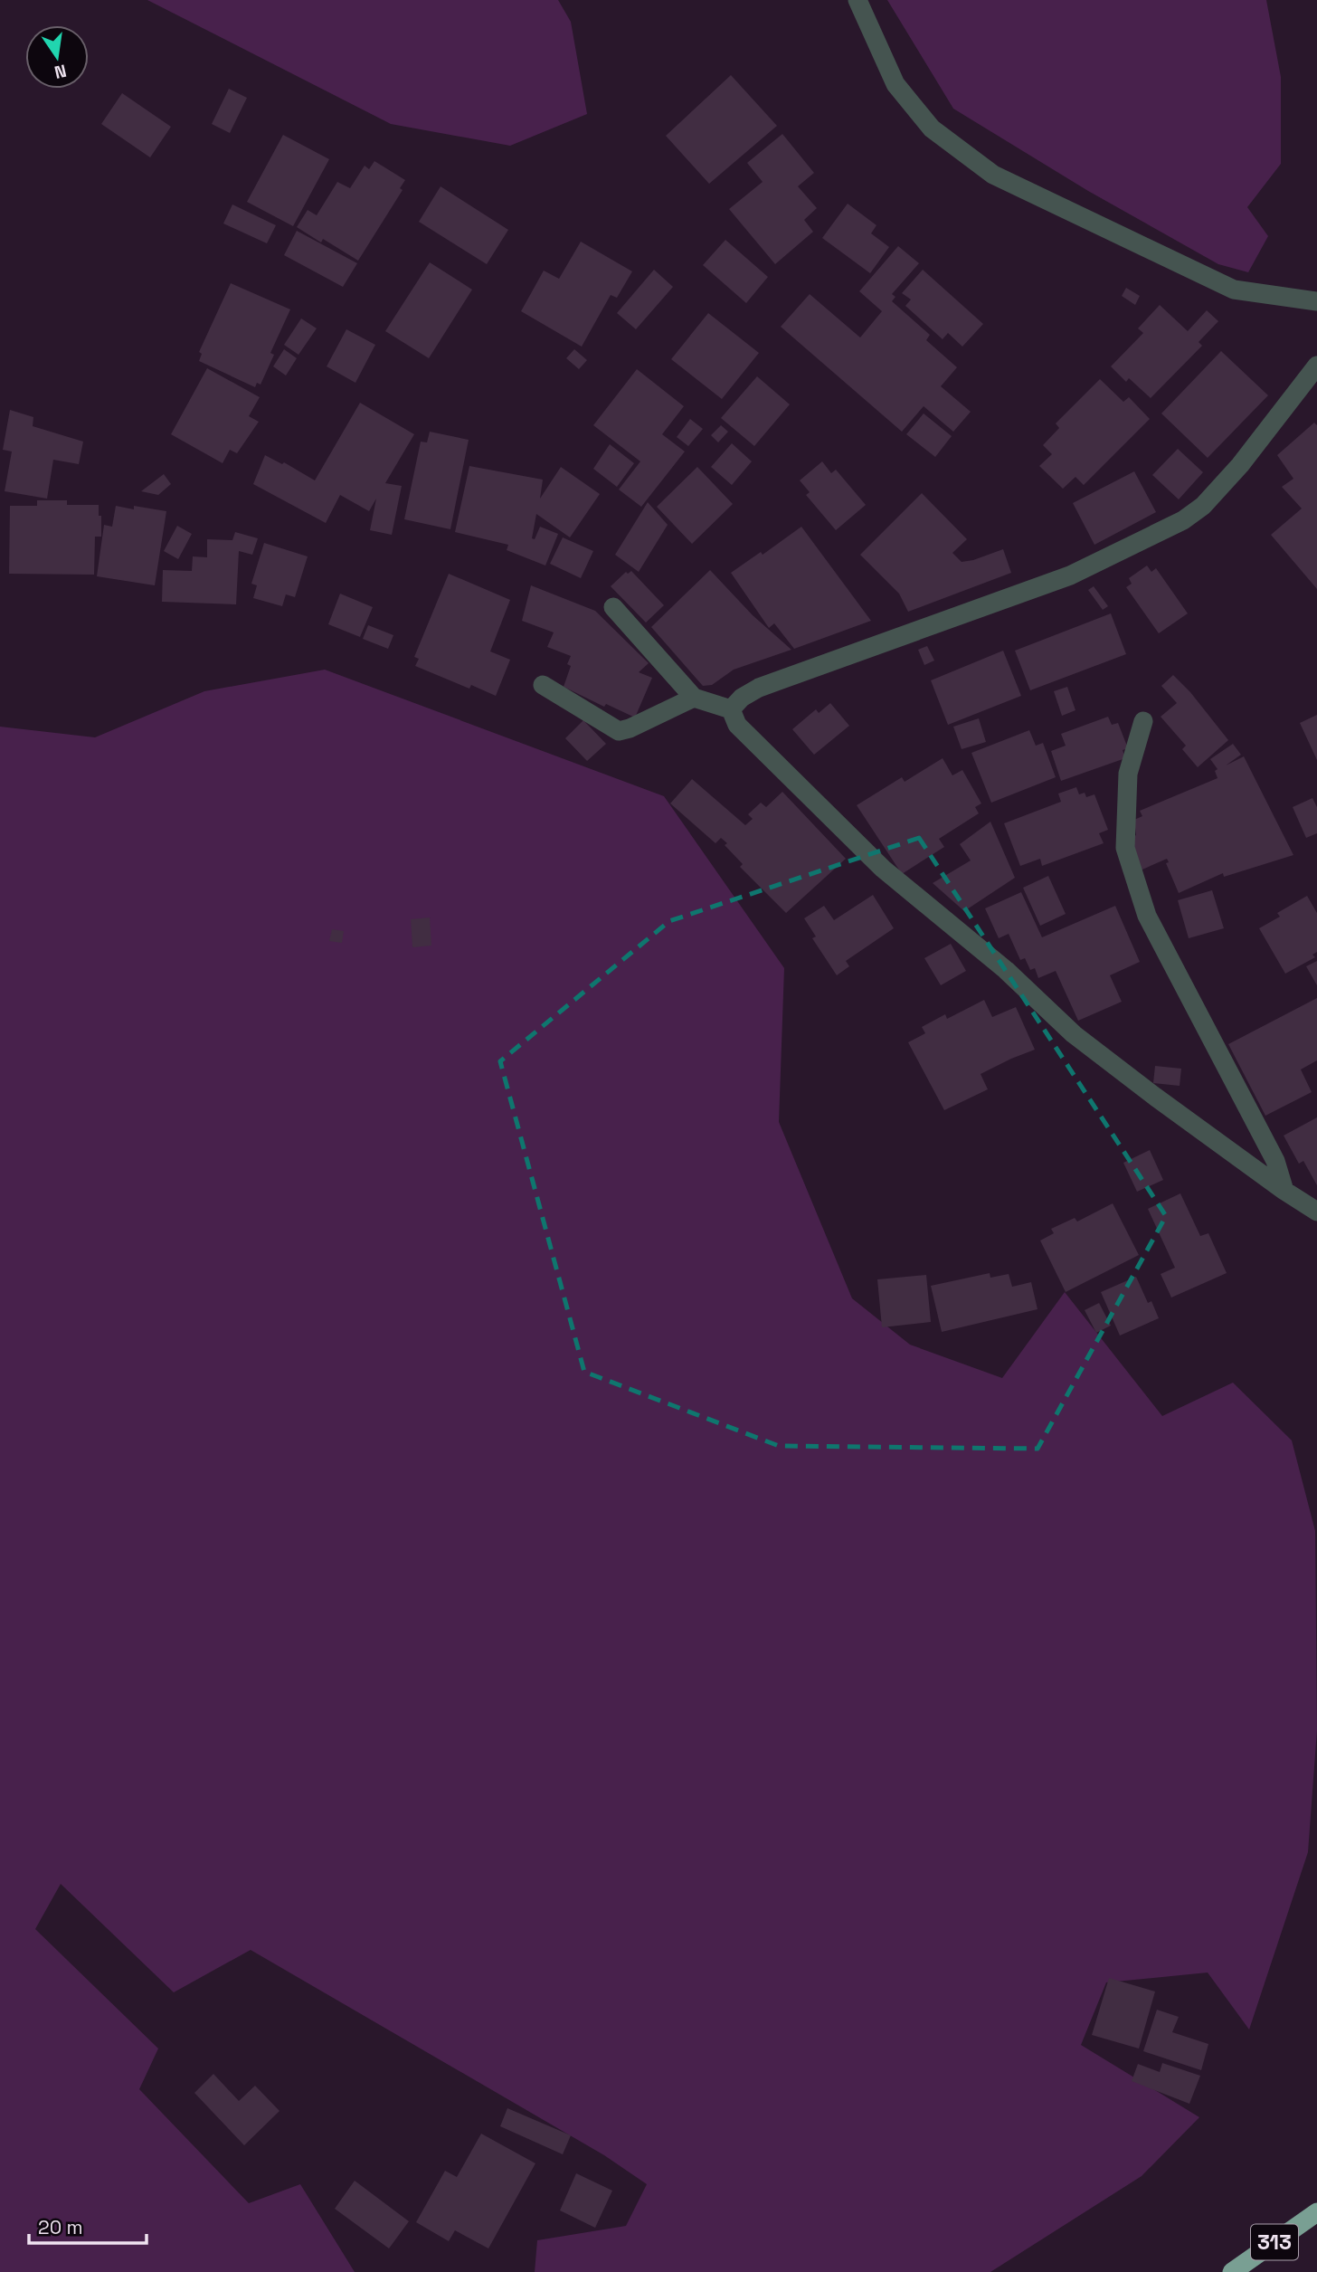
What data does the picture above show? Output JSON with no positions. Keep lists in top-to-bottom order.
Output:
{
  "streets": {
    "highway": ["313"]
  },
  "scale_bar": "20 m",
  "north": "bottom"
}
